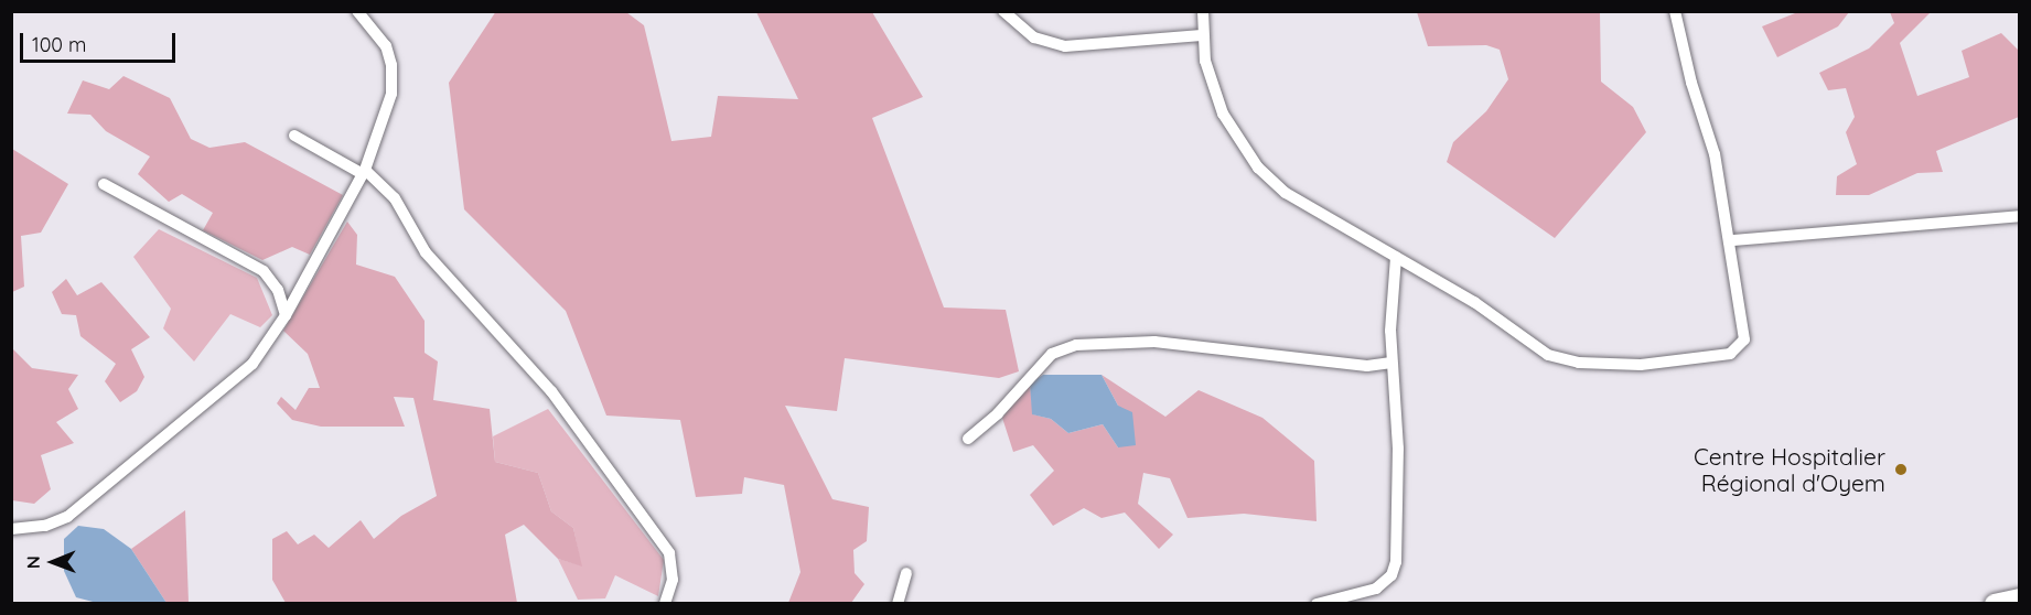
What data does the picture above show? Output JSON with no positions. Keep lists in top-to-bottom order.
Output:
{
  "places": ["Centre Hospitalier Régional d'Oyem"],
  "scale_bar": "100 m",
  "north": "left"
}
